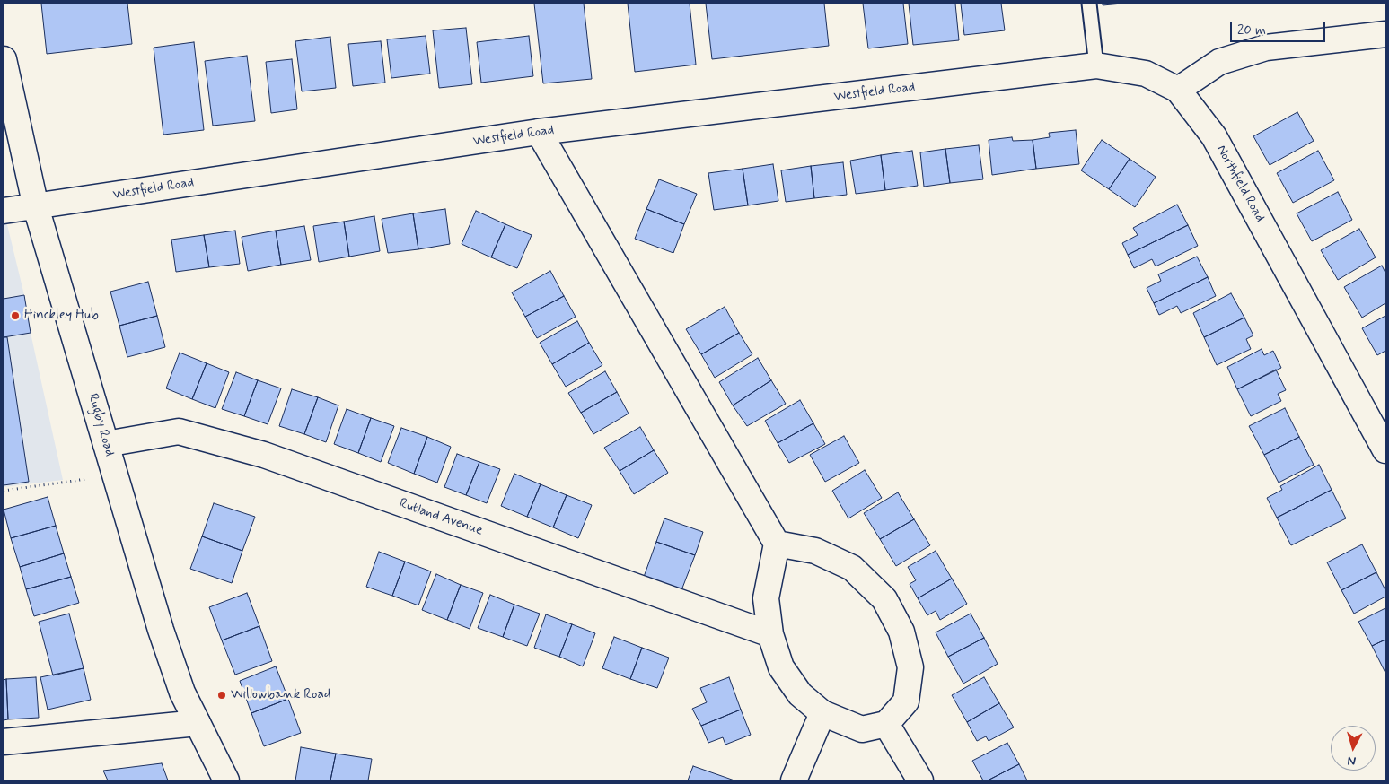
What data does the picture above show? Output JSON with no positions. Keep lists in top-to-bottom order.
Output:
{
  "streets": {
    "street": [
      "Westfield Road",
      "Northfield Road",
      "Rugby Road",
      "Rutland Avenue"
    ]
  },
  "crossings": [
    ["Westfield Road", "Northfield Road"],
    ["Westfield Road", "Rugby Road"],
    ["Rugby Road", "Rutland Avenue"]
  ],
  "places": ["Hinckley Hub", "Willowbank Road"],
  "scale_bar": "20 m",
  "north": "bottom"
}
